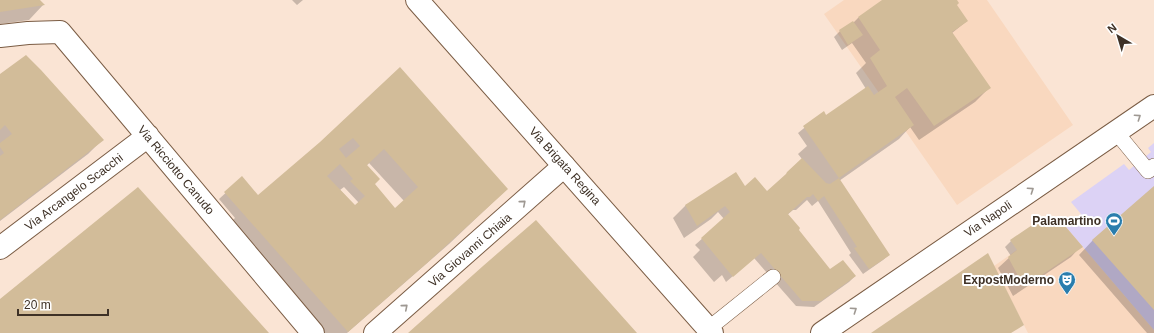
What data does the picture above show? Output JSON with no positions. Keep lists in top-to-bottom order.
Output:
{
  "streets": {
    "street": [
      "Via Brigata Regina",
      "Via Ricciotto Canudo",
      "Via Arcangelo Scacchi",
      "Via Napoli",
      "Via Giovanni Chiaia"
    ]
  },
  "crossings": [
    ["Via Brigata Regina", "Via Giovanni Chiaia"],
    ["Via Ricciotto Canudo", "Via Arcangelo Scacchi"]
  ],
  "one_way": ["Via Napoli", "Via Giovanni Chiaia"],
  "places": {
    "sports": ["Palamartino"],
    "theatre": ["ExpostModerno"]
  },
  "scale_bar": "20 m",
  "north": "top left"
}
